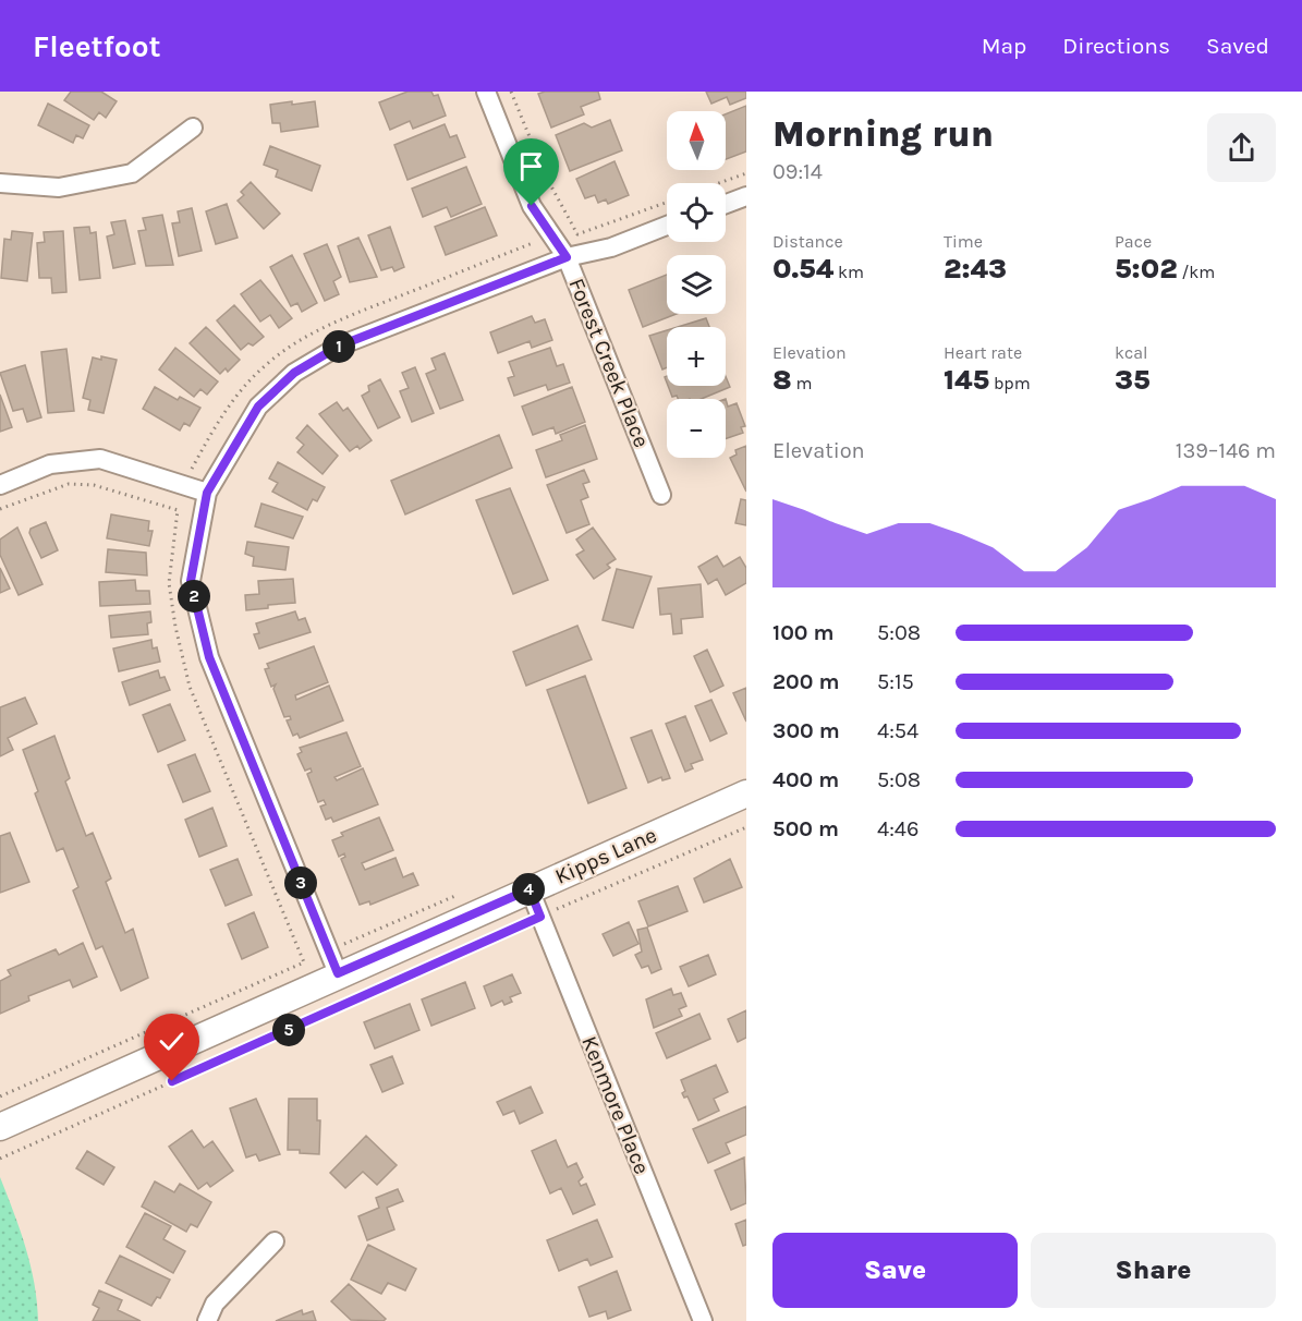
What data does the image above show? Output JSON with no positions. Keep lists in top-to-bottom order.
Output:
{
  "streets": {
    "street": ["Forest Creek Place", "Kipps Lane", "Kenmore Place"]
  },
  "crossings": [
    ["Kipps Lane", "Kenmore Place"]
  ],
  "north": "top",
  "page": {
    "header": "Fleetfoot",
    "nav": ["Map", "Directions", "Saved"],
    "heading": ["Morning run", "09:14"],
    "map_buttons": ["+", "−"],
    "stats": [
      ["Distance", "0.54 km"],
      ["Time", "2:43"],
      ["Pace", "5:02 /km"],
      ["Elevation", "8 m"],
      ["Heart rate", "145 bpm"],
      ["kcal", "35"]
    ],
    "pins": [
      "1",
      "2",
      "3",
      "4",
      "5"
    ],
    "chart": ["Elevation", "139–146 m"],
    "list": [
      {
        "name": "100 m",
        "note": "5:08"
      },
      {
        "name": "200 m",
        "note": "5:15"
      },
      {
        "name": "300 m",
        "note": "4:54"
      },
      {
        "name": "400 m",
        "note": "5:08"
      },
      {
        "name": "500 m",
        "note": "4:46"
      }
    ],
    "buttons": ["Save", "Share"]
  }
}
